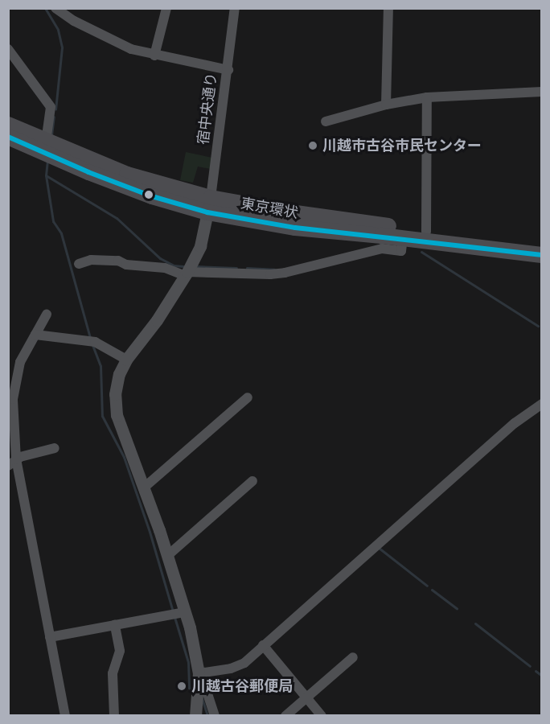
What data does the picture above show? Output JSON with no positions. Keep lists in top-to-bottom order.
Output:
{
  "streets": {
    "highway": ["東京環状"],
    "street": ["宿中央通り"]
  },
  "crossings": [
    ["宿中央通り", "東京環状"]
  ],
  "places": ["川越市古谷市民センター", "川越古谷郵便局"]
}
